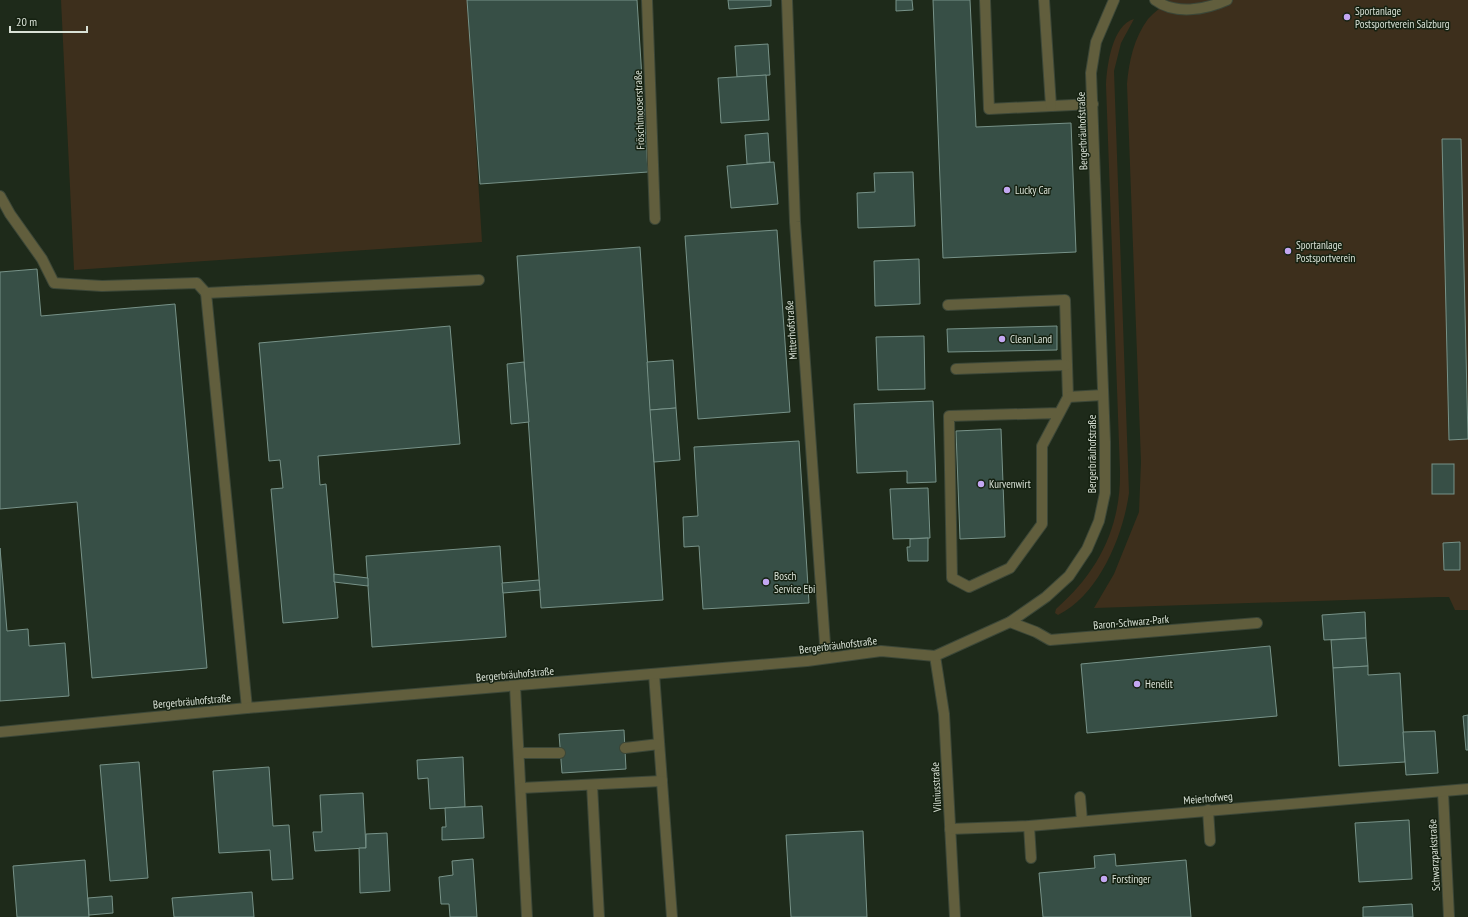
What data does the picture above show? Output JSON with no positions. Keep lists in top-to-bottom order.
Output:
{
  "streets": {
    "street": [
      "Fröschlmooserstraße",
      "Bergerbräuhofstraße",
      "Mitterhofstraße",
      "Baron-Schwarz-Park",
      "Vilniusstraße",
      "Meierhofweg",
      "Schwarzparkstraße"
    ]
  },
  "crossings": [
    ["Bergerbräuhofstraße", "Mitterhofstraße"],
    ["Bergerbräuhofstraße", "Baron-Schwarz-Park"],
    ["Bergerbräuhofstraße", "Vilniusstraße"],
    ["Vilniusstraße", "Meierhofweg"],
    ["Meierhofweg", "Schwarzparkstraße"]
  ],
  "places": [
    "Sportanlage Postsportverein Salzburg",
    "Lucky Car",
    "Sportanlage Postsportverein",
    "Clean Land",
    "Kurvenwirt",
    "Bosch Service Ebi",
    "Henelit",
    "Forstinger"
  ],
  "scale_bar": "20 m"
}
